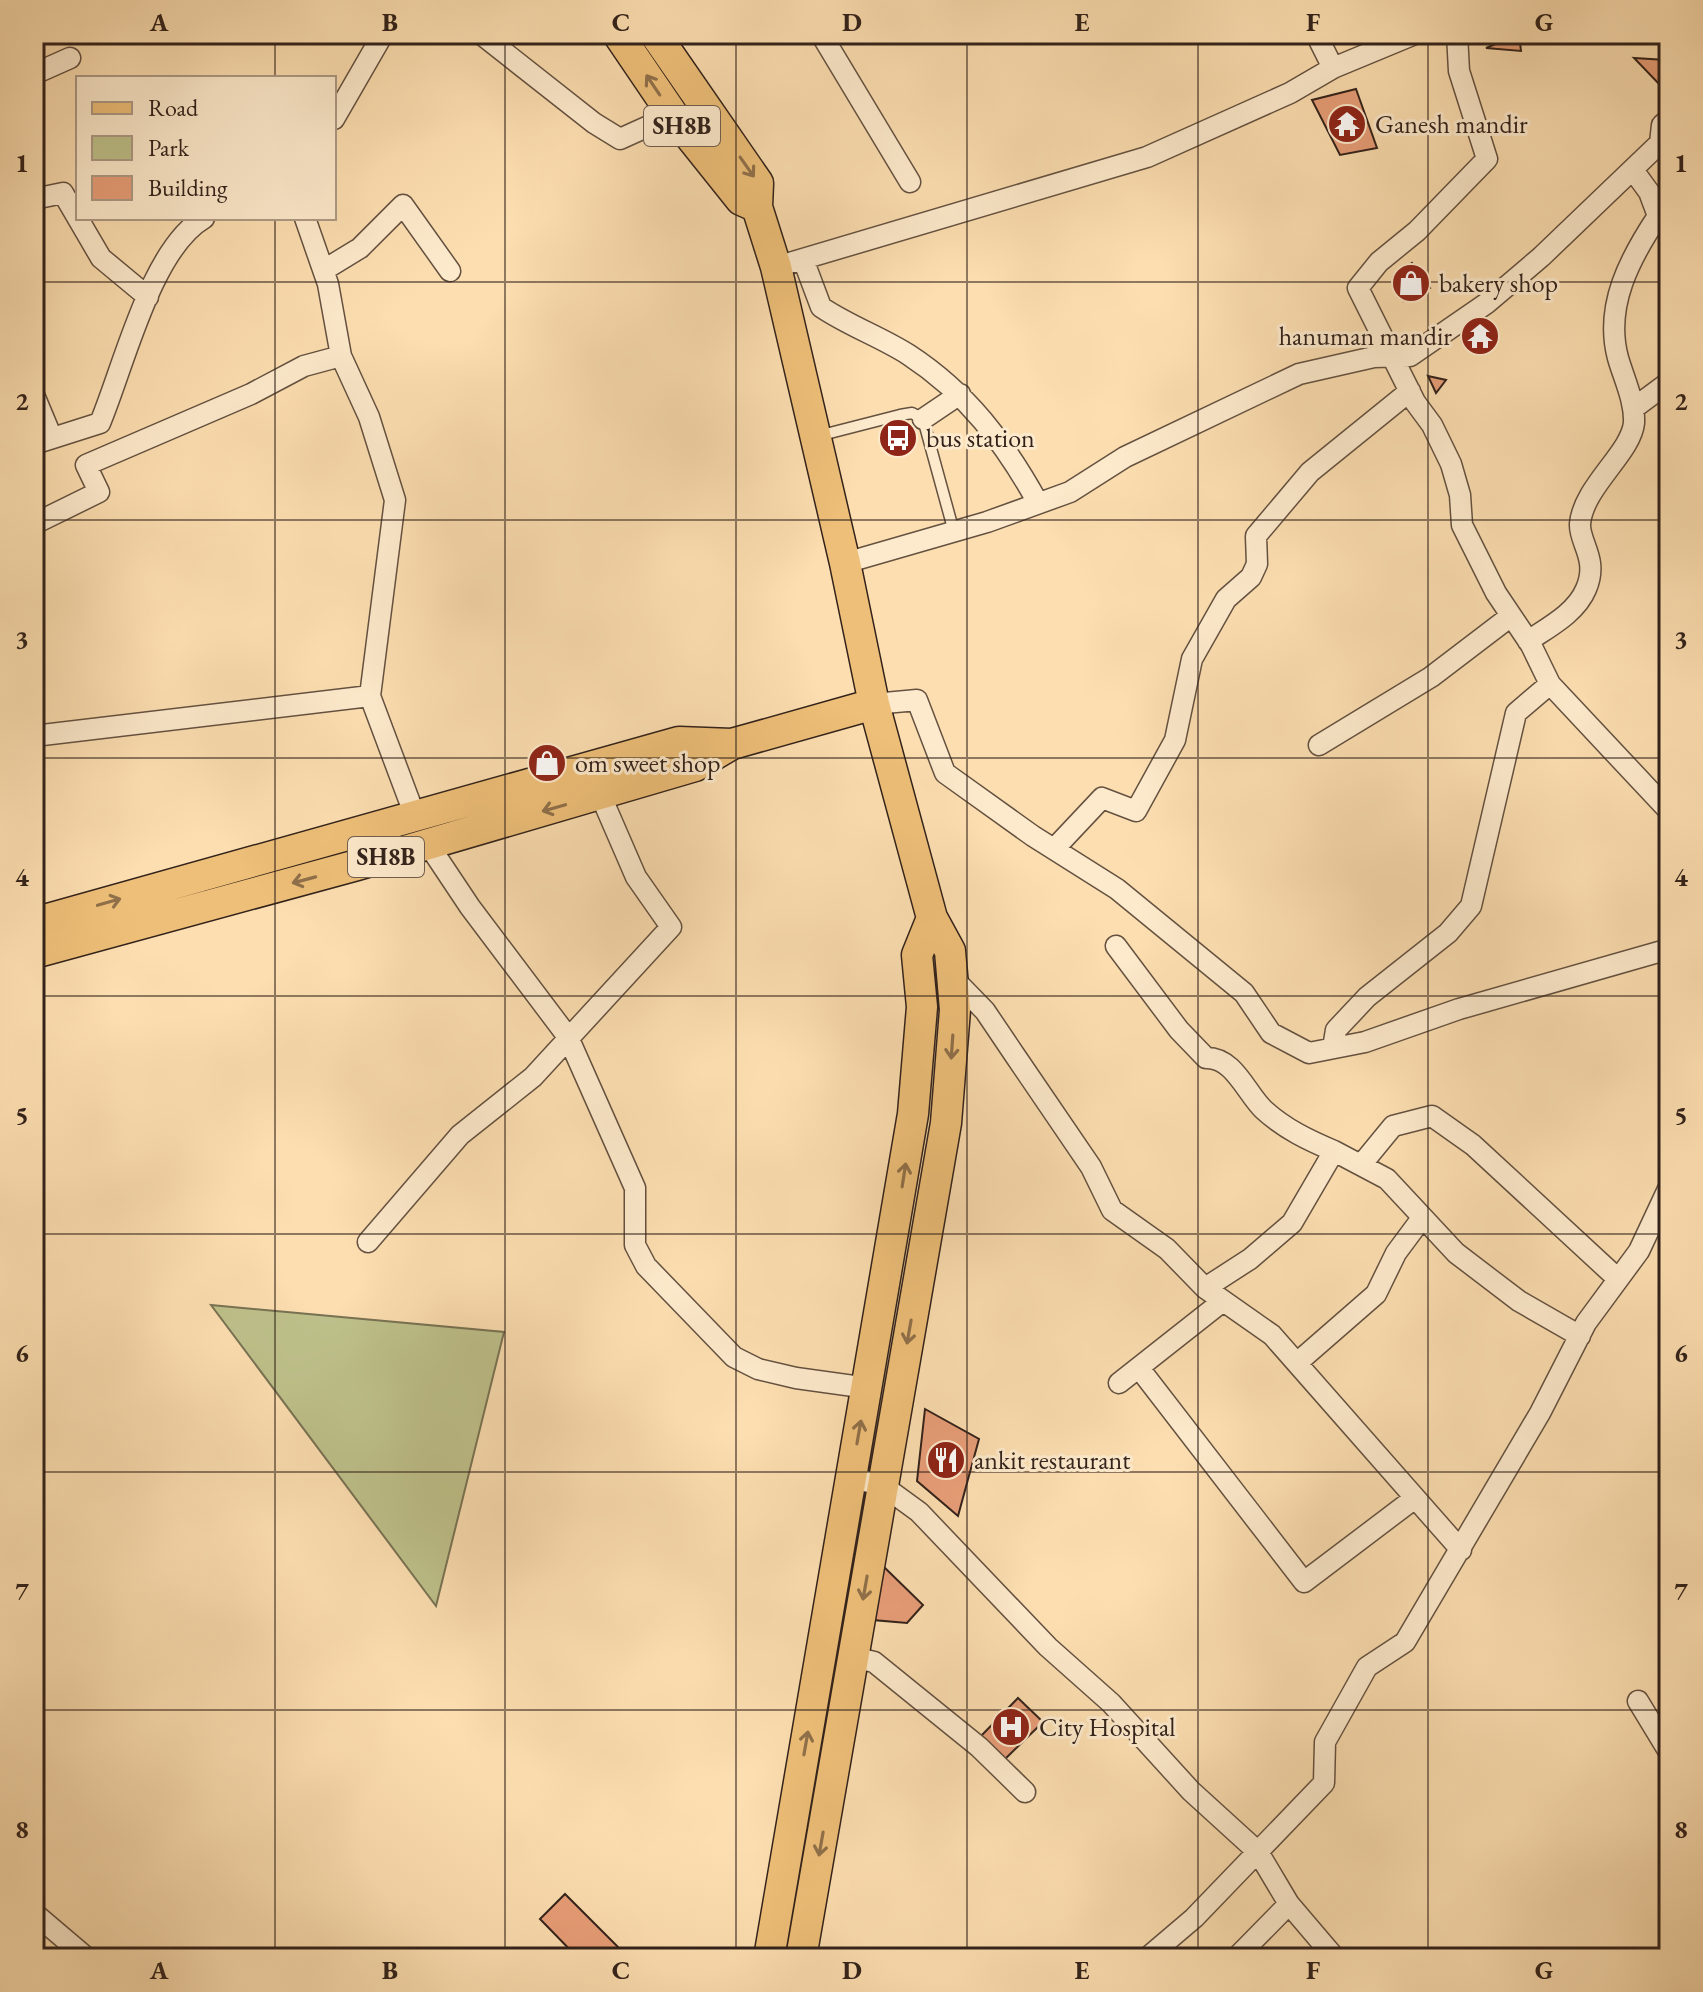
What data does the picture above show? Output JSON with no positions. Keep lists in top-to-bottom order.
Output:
{
  "streets": {
    "main road": ["SH8B"]
  },
  "places": {
    "temple": ["Ganesh mandir", "hanuman mandir"],
    "shop": ["bakery shop", "om sweet shop"],
    "bus stop": ["bus station"],
    "restaurant": ["ankit restaurant"],
    "hospital": ["City Hospital"]
  },
  "legend": ["Road", "Park", "Building"],
  "grid": {
    "columns": [
      "A",
      "B",
      "C",
      "D",
      "E",
      "F",
      "G"
    ],
    "rows": [
      "1",
      "2",
      "3",
      "4",
      "5",
      "6",
      "7",
      "8"
    ]
  }
}
